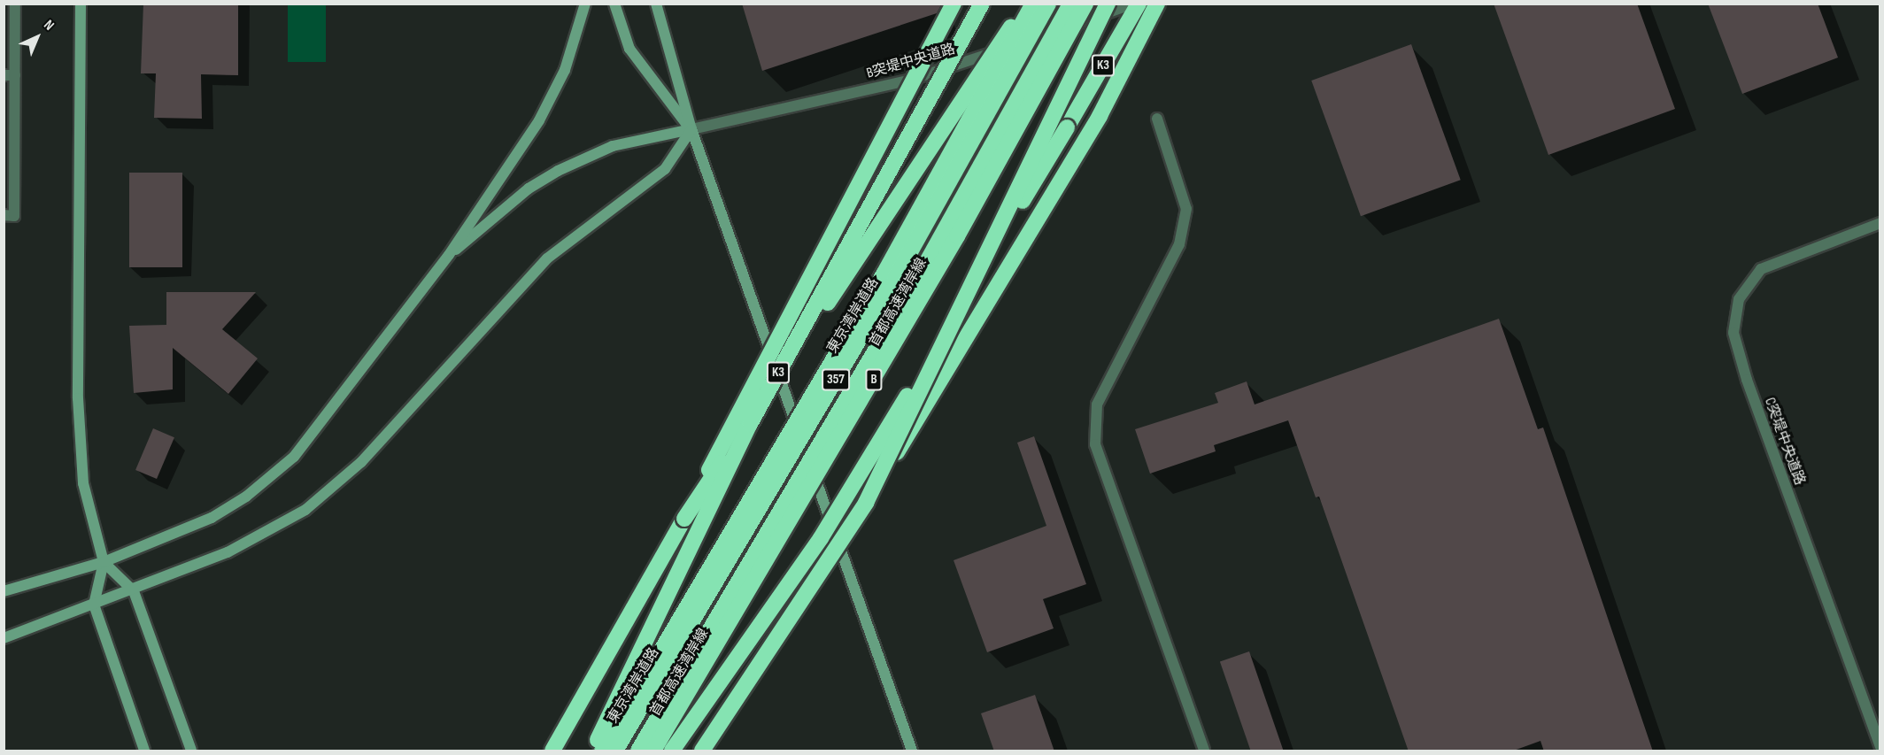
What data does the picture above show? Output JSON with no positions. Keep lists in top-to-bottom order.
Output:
{
  "streets": {
    "highway": [
      "K3",
      "首都高速湾岸線",
      "東京湾岸道路",
      "357",
      "B"
    ],
    "lane": ["B突堤中央道路", "C突堤中央道路"]
  },
  "north": "top right"
}
